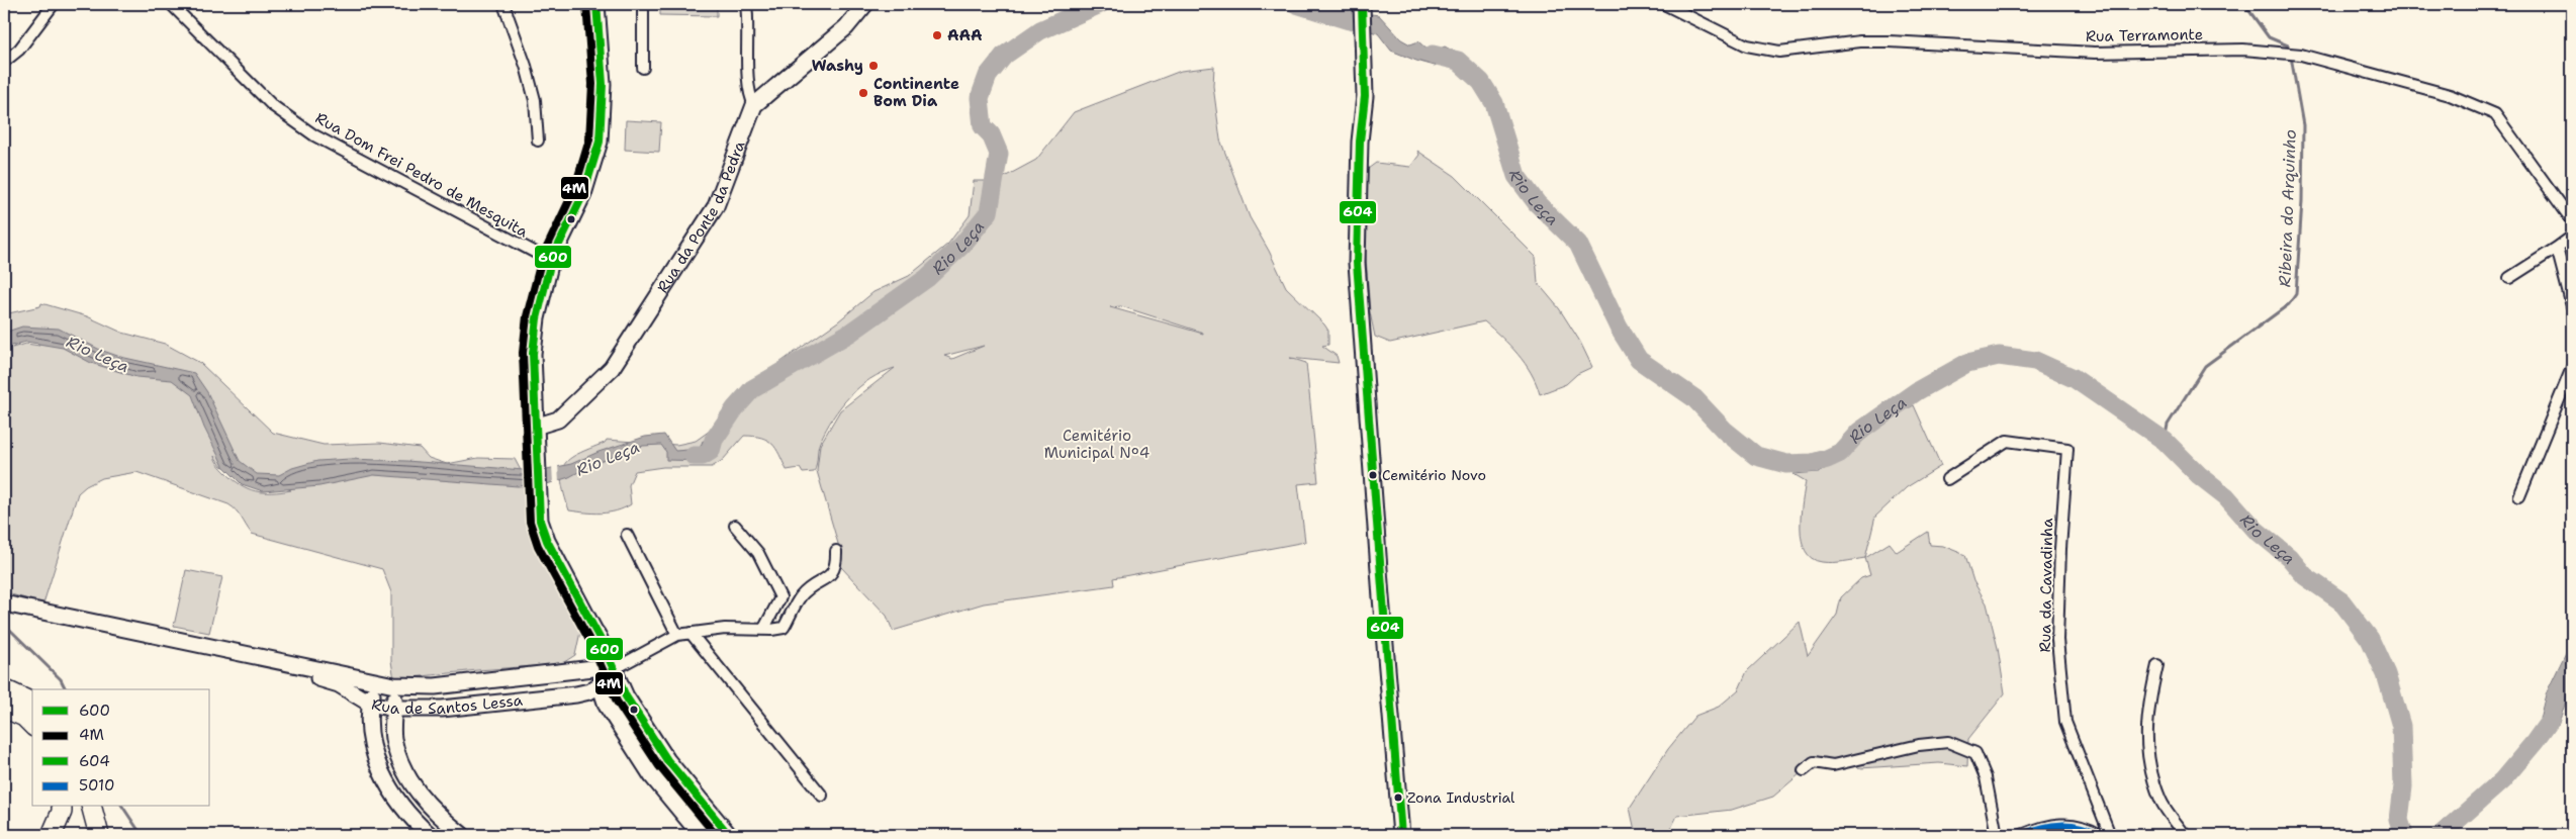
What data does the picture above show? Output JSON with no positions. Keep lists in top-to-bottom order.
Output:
{
  "streets": {
    "main road": ["Rua da Ponte da Pedra", "Rua de Santos Lessa"],
    "street": ["Rua Terramonte", "Rua Dom Frei Pedro de Mesquita", "Rua da Cavadinha"]
  },
  "water": ["Rio Leça", "Ribeira do Arquinho"],
  "parks": ["Cemitério Municipal Nº4"],
  "places": [
    "AAA",
    "Washy",
    "Continente Bom Dia",
    "Cemitério Novo",
    "Zona Industrial"
  ],
  "lines": [
    "transit line 600",
    "transit line 604",
    "transit line 4M",
    "transit line 5010"
  ],
  "legend": [
    "600",
    "4M",
    "604",
    "5010"
  ]
}
